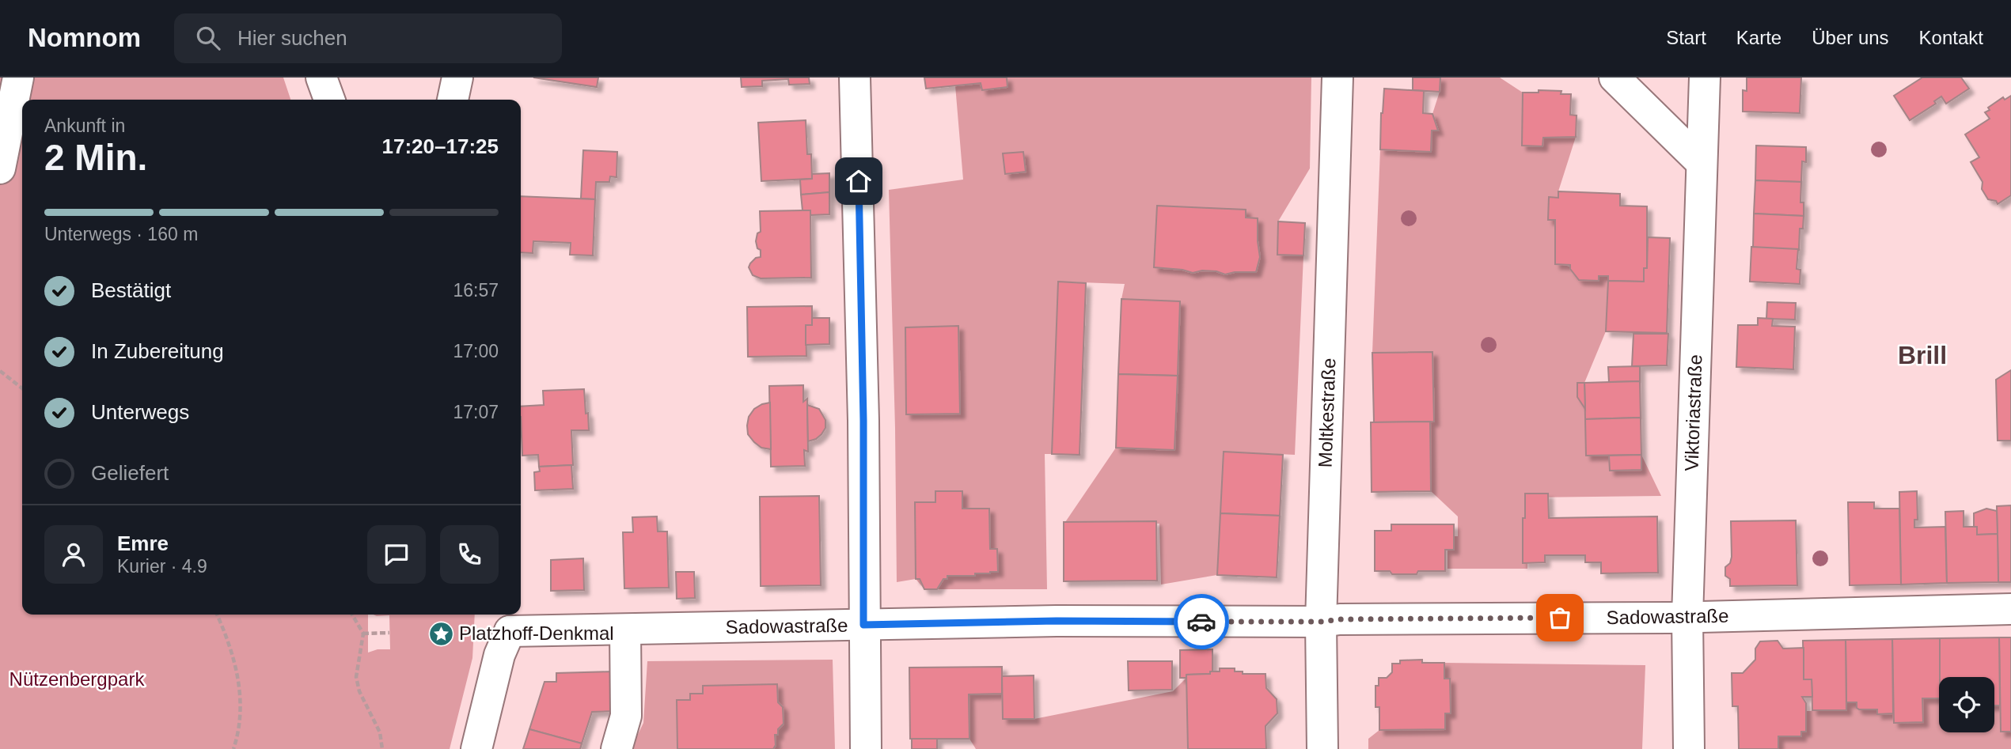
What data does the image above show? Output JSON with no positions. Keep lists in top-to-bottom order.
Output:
{
  "streets": {
    "street": ["Moltkestraße", "Viktoriastraße", "Sadowastraße"]
  },
  "crossings": [
    ["Moltkestraße", "Sadowastraße"],
    ["Viktoriastraße", "Sadowastraße"]
  ],
  "districts": ["Brill"],
  "parks": ["Nützenbergpark"],
  "places": {
    "place": ["Platzhoff-Denkmal"]
  },
  "page": {
    "header": "Nomnom",
    "search": "Hier suchen",
    "nav": [
      "Start",
      "Karte",
      "Über uns",
      "Kontakt"
    ],
    "heading": ["2 Min.", "Ankunft in", "17:20–17:25"],
    "panel": ["Emre", "Kurier · 4.9"],
    "bar": "Unterwegs · 160 m",
    "list": [
      ["Bestätigt", "16:57"],
      ["In Zubereitung", "17:00"],
      ["Unterwegs", "17:07"],
      "Geliefert"
    ]
  }
}
